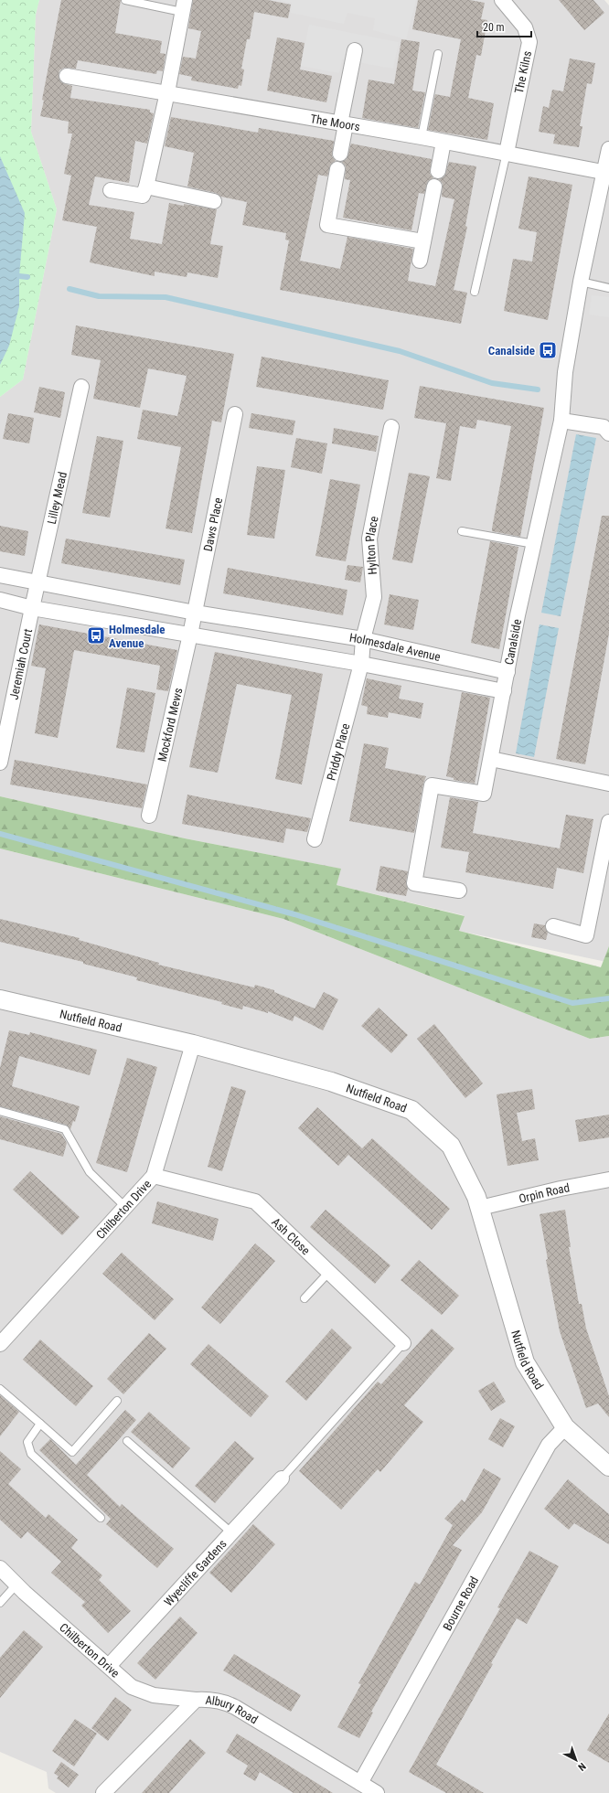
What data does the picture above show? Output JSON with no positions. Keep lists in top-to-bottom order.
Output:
{
  "streets": {
    "street": [
      "The Kilns",
      "The Moors",
      "Lilley Mead",
      "Daws Place",
      "Hylton Place",
      "Canalside",
      "Holmesdale Avenue",
      "Jeremiah Court",
      "Mockford Mews",
      "Priddy Place",
      "Nutfield Road",
      "Orpin Road",
      "Chilberton Drive",
      "Ash Close",
      "Wyecliffe Gardens",
      "Bourne Road",
      "Albury Road"
    ]
  },
  "crossings": [
    ["The Kilns", "The Moors"],
    ["The Moors", "Canalside"],
    ["Lilley Mead", "Holmesdale Avenue"],
    ["Lilley Mead", "Jeremiah Court"],
    ["Daws Place", "Holmesdale Avenue"],
    ["Daws Place", "Mockford Mews"],
    ["Hylton Place", "Holmesdale Avenue"],
    ["Hylton Place", "Priddy Place"],
    ["Canalside", "Holmesdale Avenue"],
    ["Holmesdale Avenue", "Jeremiah Court"],
    ["Holmesdale Avenue", "Mockford Mews"],
    ["Holmesdale Avenue", "Priddy Place"],
    ["Nutfield Road", "Orpin Road"],
    ["Nutfield Road", "Chilberton Drive"],
    ["Nutfield Road", "Bourne Road"],
    ["Chilberton Drive", "Ash Close"],
    ["Chilberton Drive", "Wyecliffe Gardens"],
    ["Chilberton Drive", "Albury Road"],
    ["Bourne Road", "Albury Road"]
  ],
  "places": {
    "bus stop": ["Canalside", "Holmesdale Avenue"]
  },
  "scale_bar": "20 m",
  "north": "bottom right"
}
